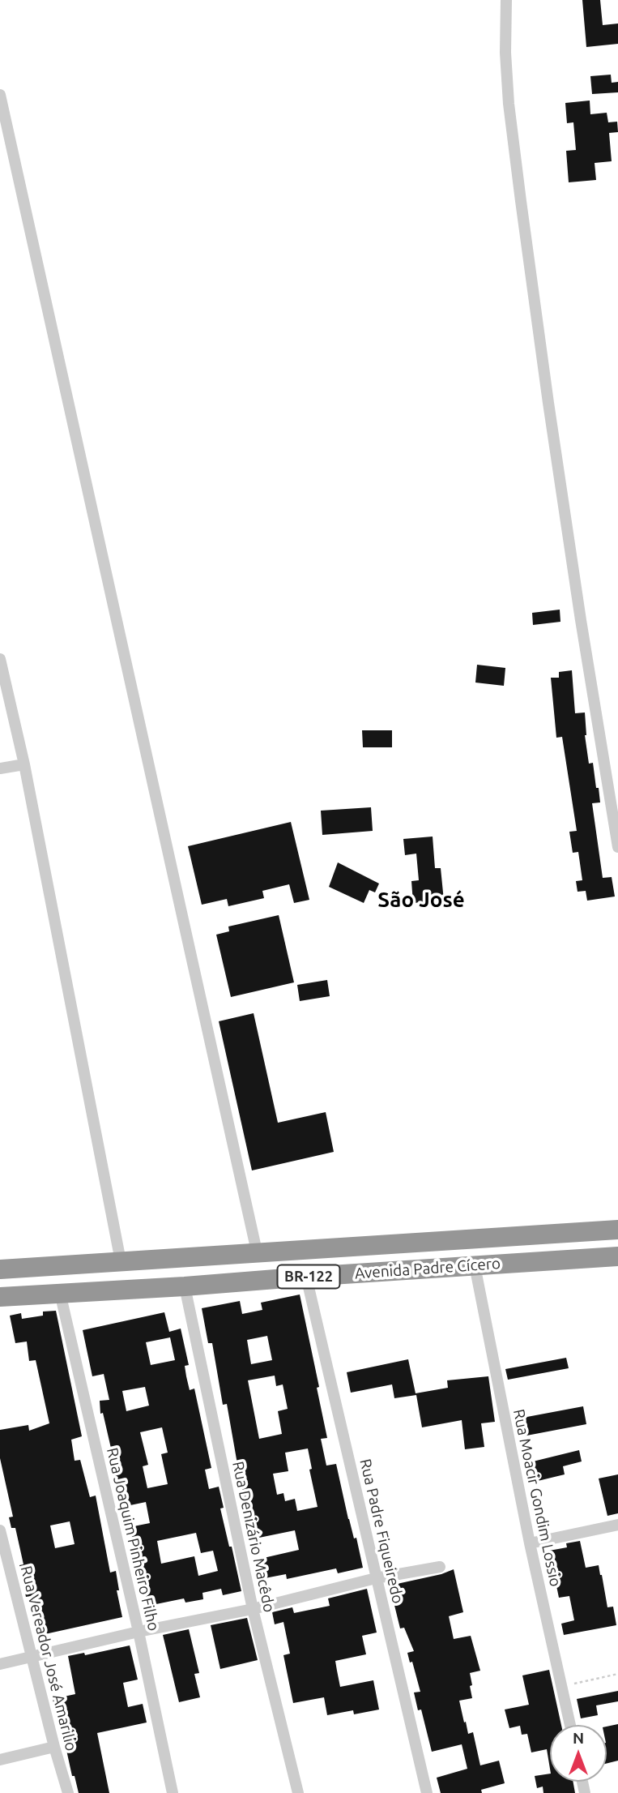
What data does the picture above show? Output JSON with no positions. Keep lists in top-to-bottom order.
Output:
{
  "streets": {
    "highway": ["Avenida Padre Cícero", "BR-122"],
    "street": [
      "Rua Moacir Gondim Lossio",
      "Rua Padre Fiqueiredo",
      "Rua Denizário Macêdo",
      "Rua Joaquim Pinheiro Filho",
      "Rua Vereador José Amarilio"
    ]
  },
  "crossings": [
    ["Avenida Padre Cícero", "Rua Moacir Gondim Lossio"],
    ["Avenida Padre Cícero", "Rua Padre Fiqueiredo"],
    ["Avenida Padre Cícero", "Rua Denizário Macêdo"],
    ["Avenida Padre Cícero", "Rua Joaquim Pinheiro Filho"]
  ],
  "districts": ["São José"],
  "north": "top"
}
